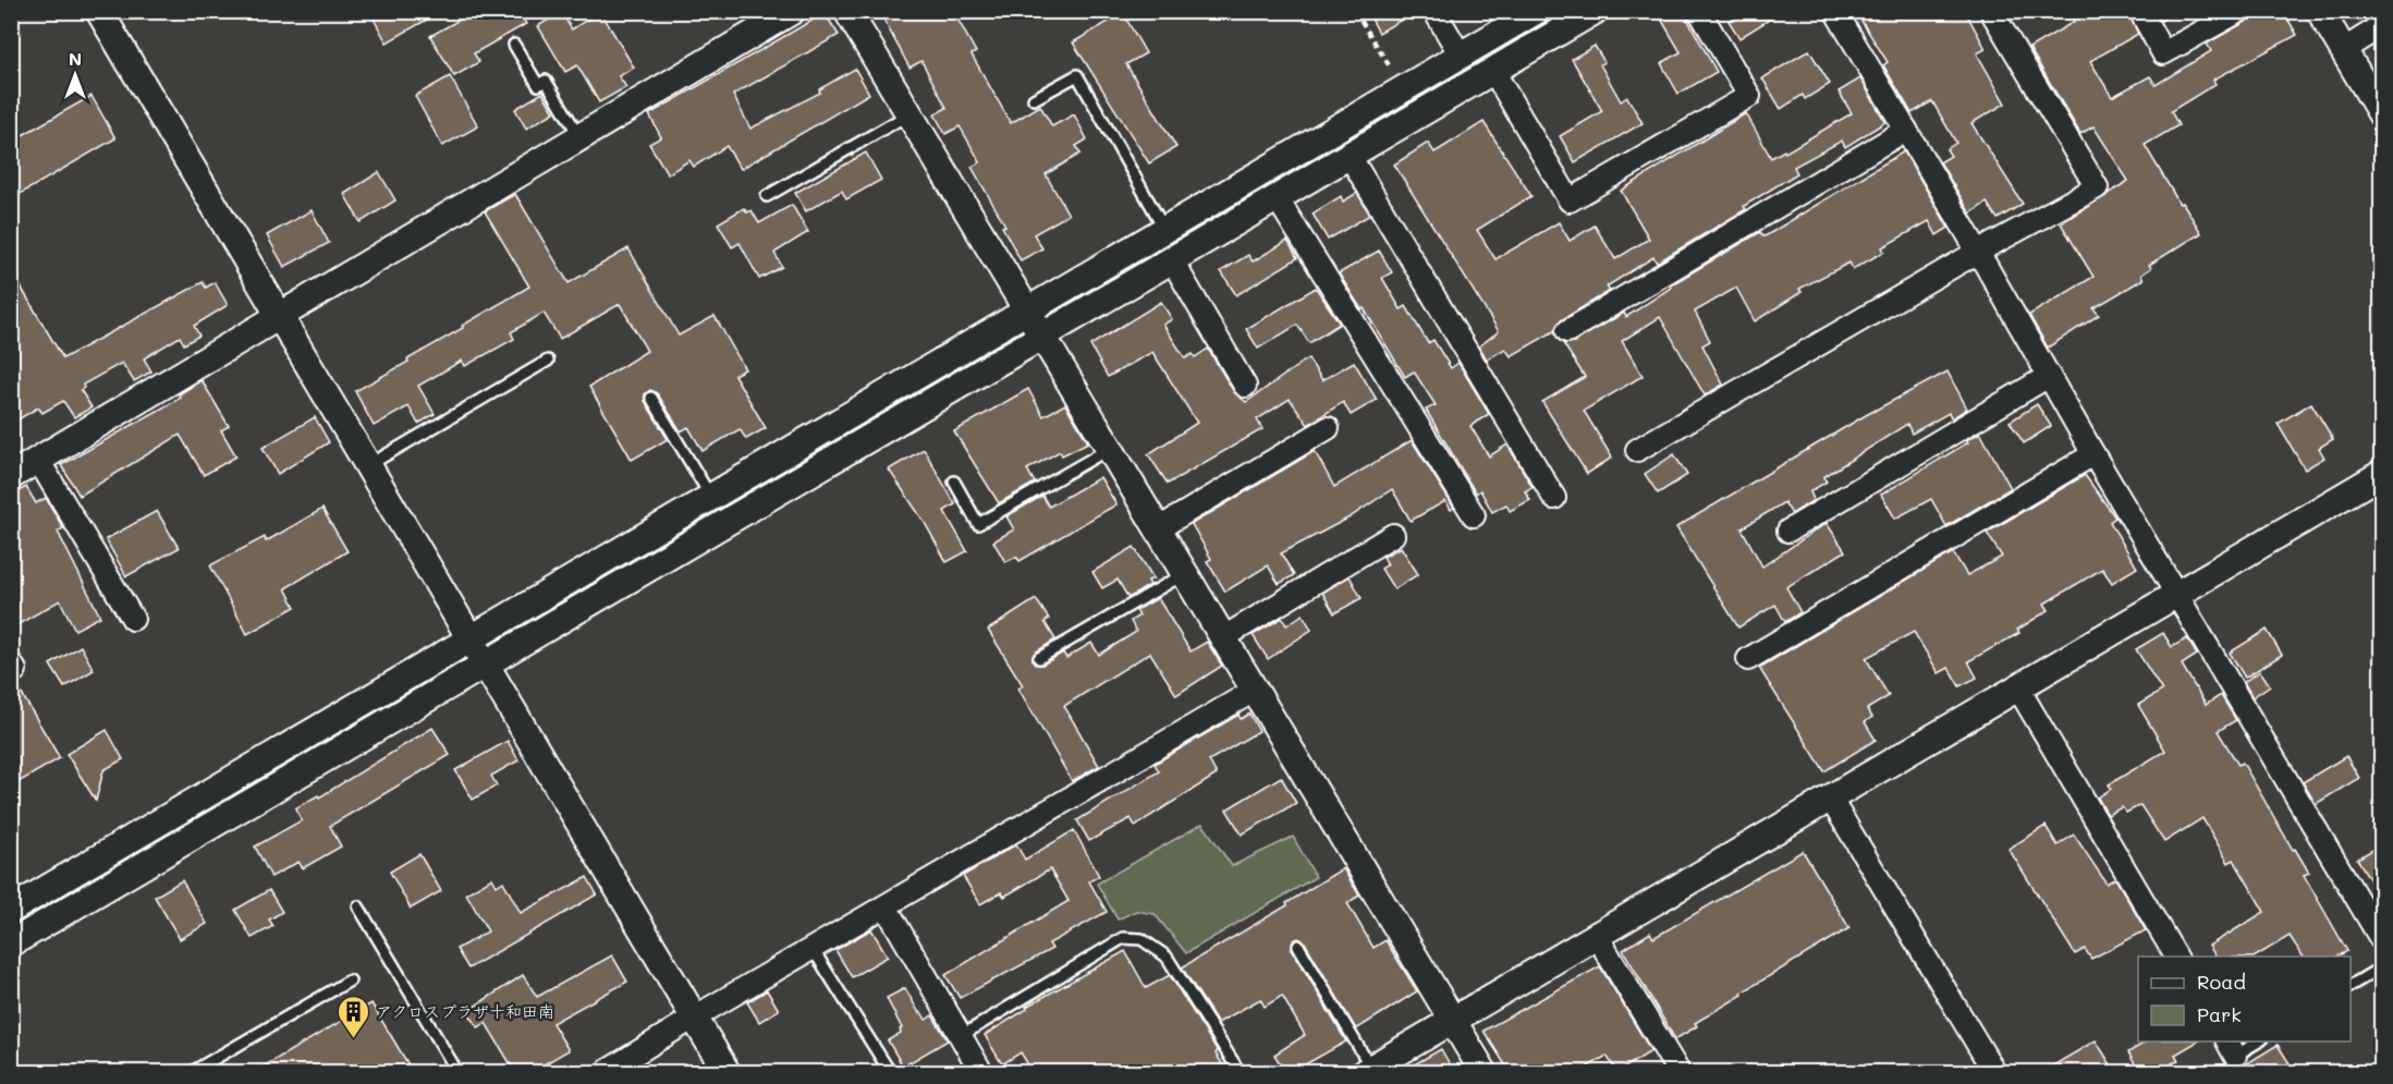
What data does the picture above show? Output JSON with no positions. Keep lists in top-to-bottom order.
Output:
{
  "places": {
    "building": ["アクロスプラザ十和田南"]
  },
  "legend": ["Road", "Park"],
  "north": "top"
}
